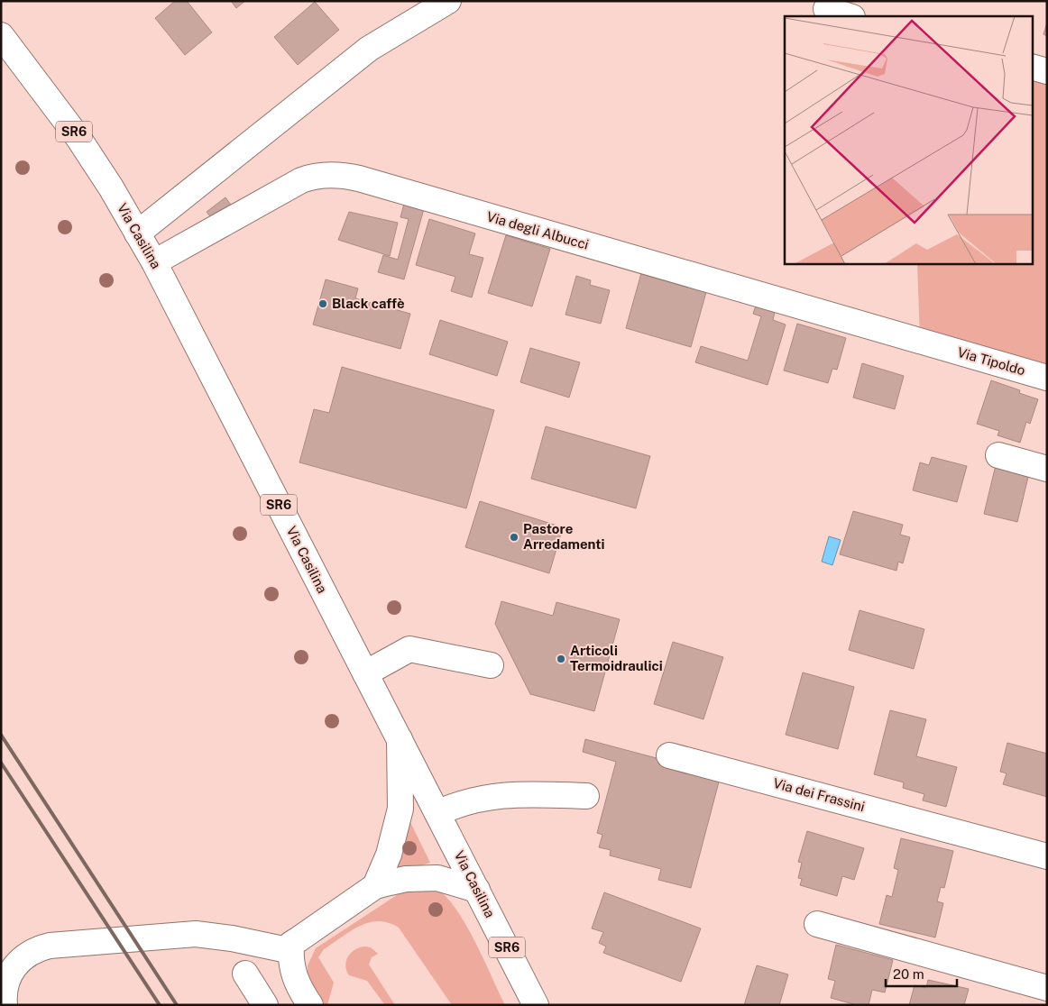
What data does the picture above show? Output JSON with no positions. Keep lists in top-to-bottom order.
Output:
{
  "streets": {
    "street": [
      "SR6",
      "Via degli Albucci",
      "Via Casilina",
      "Via Tipoldo",
      "Via dei Frassini"
    ]
  },
  "crossings": [
    ["Via degli Albucci", "Via Casilina"],
    ["Via degli Albucci", "Via Tipoldo"]
  ],
  "places": ["Black caffè", "Pastore Arredamenti", "Articoli Termoidraulici"],
  "scale_bar": "20 m"
}
